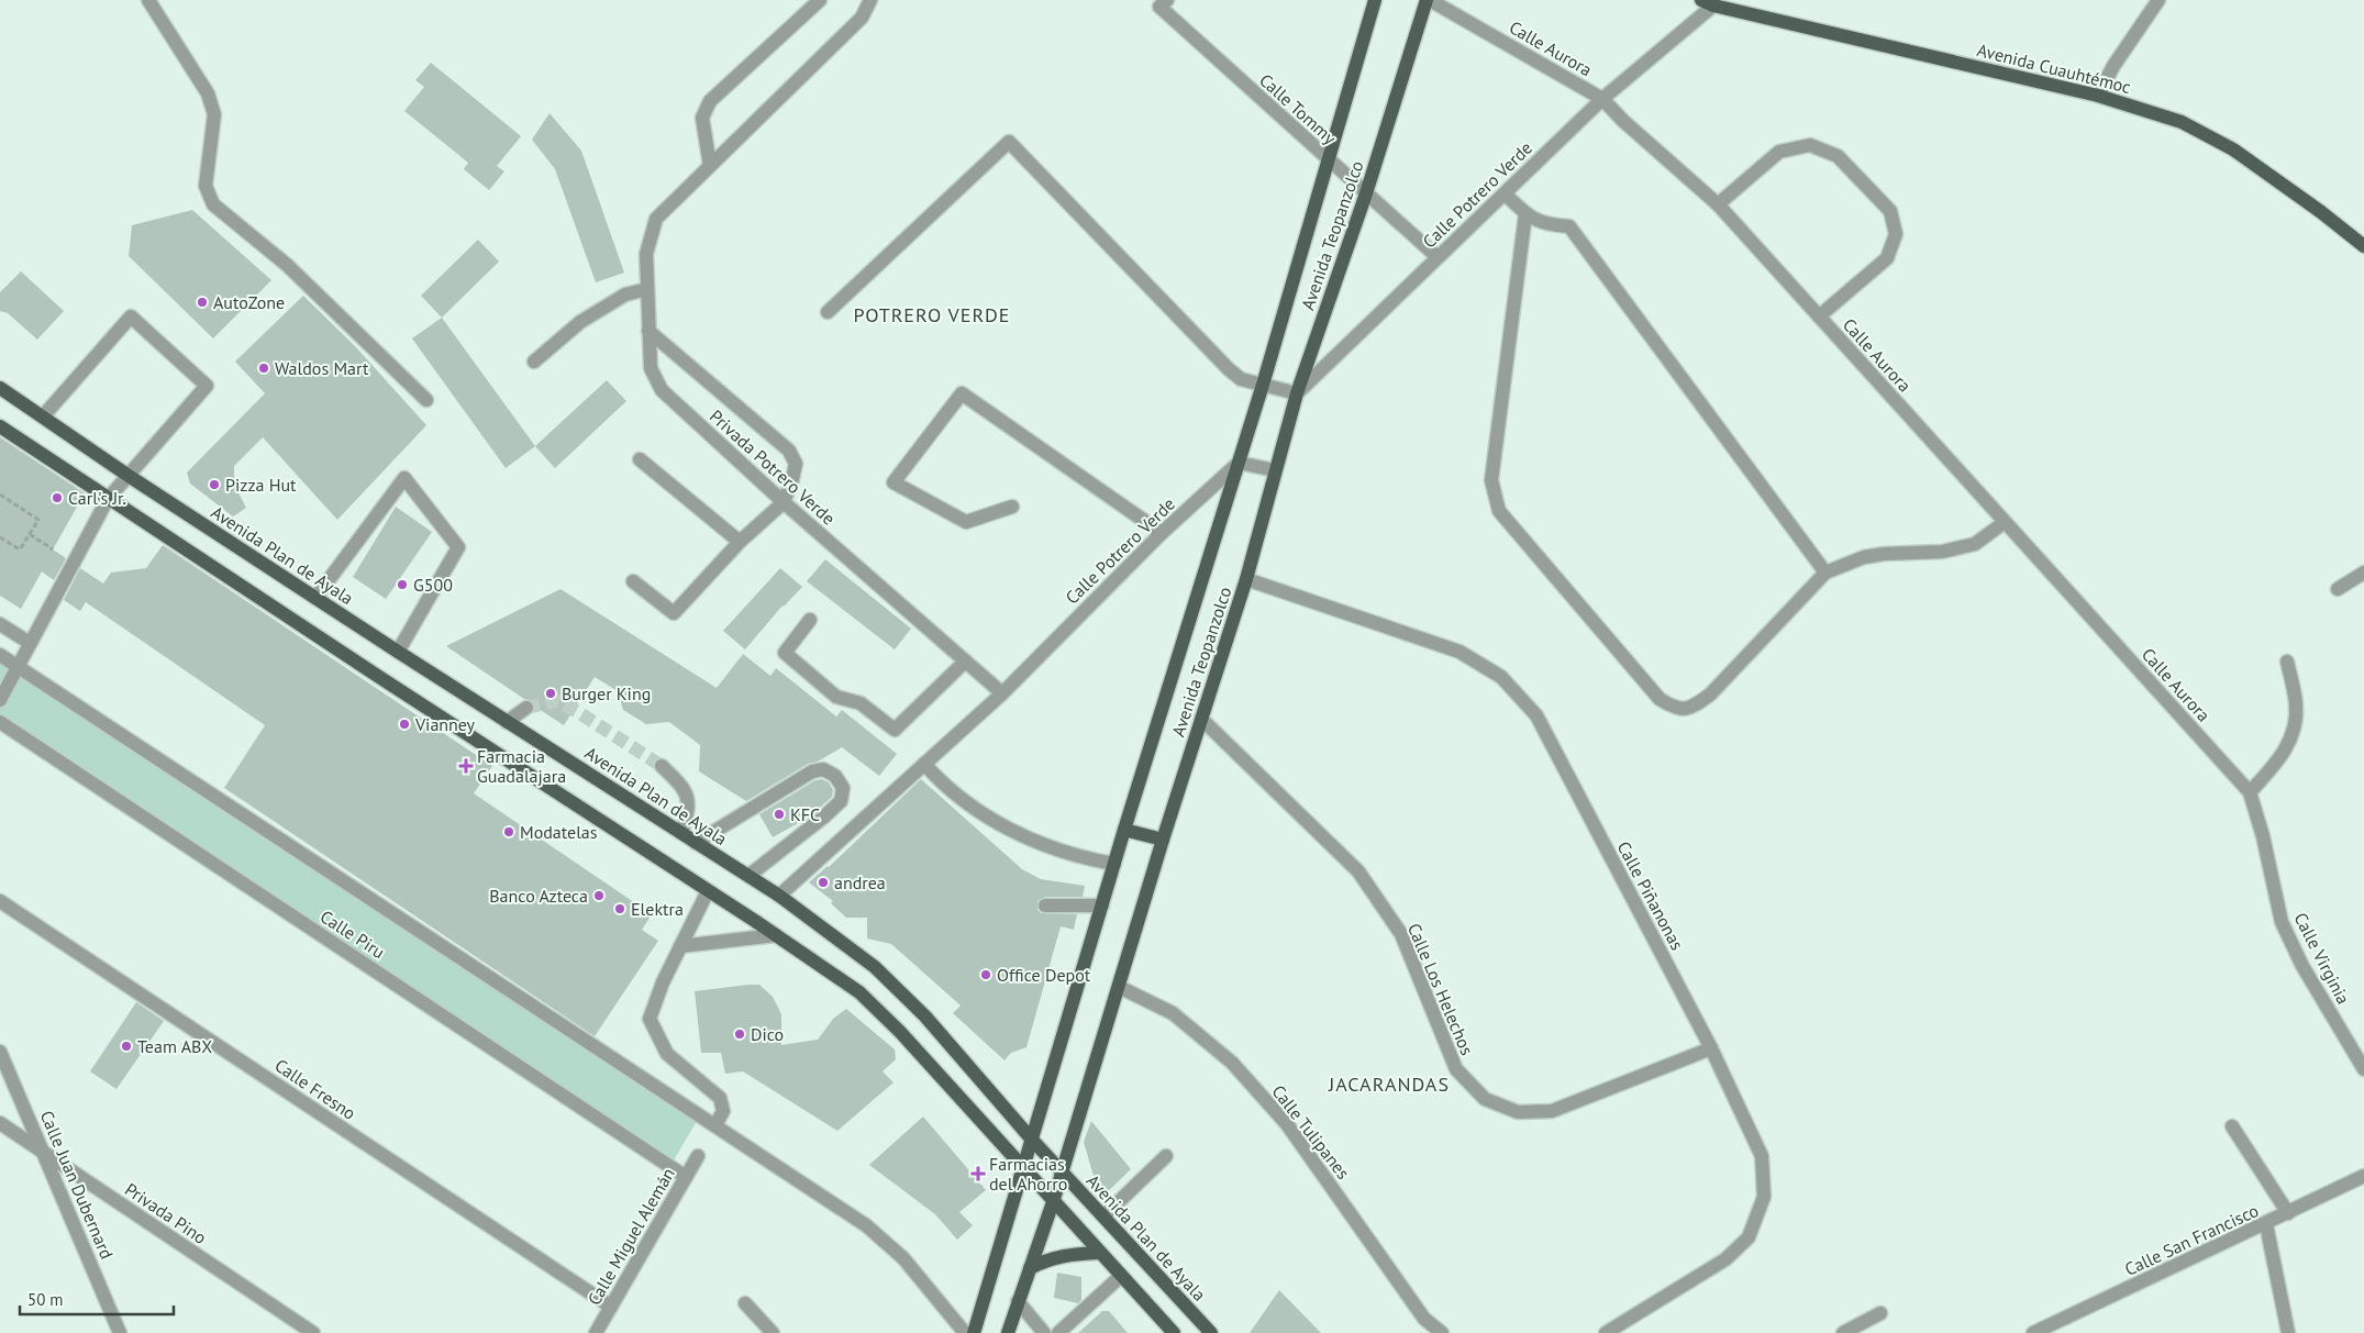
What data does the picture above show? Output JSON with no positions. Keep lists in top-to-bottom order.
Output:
{
  "streets": {
    "main road": ["Avenida Cuauhtémoc", "Avenida Teopanzolco", "Avenida Plan de Ayala"],
    "street": [
      "Calle Aurora",
      "Calle Tommy",
      "Calle Potrero Verde",
      "Privada Potrero Verde",
      "Calle Piñanonas",
      "Calle Piru",
      "Calle Virginia",
      "Calle Los Helechos",
      "Calle Fresno",
      "Calle Tulipanes",
      "Calle Juan Dubernard",
      "Privada Pino",
      "Calle Miguel Alemán",
      "Calle San Francisco"
    ]
  },
  "crossings": [
    ["Calle Aurora", "Calle Potrero Verde"],
    ["Calle Aurora", "Avenida Teopanzolco"],
    ["Calle Aurora", "Calle Virginia"],
    ["Avenida Cuauhtémoc", "Calle Potrero Verde"],
    ["Calle Tommy", "Calle Potrero Verde"],
    ["Calle Tommy", "Avenida Teopanzolco"],
    ["Calle Potrero Verde", "Avenida Teopanzolco"],
    ["Calle Potrero Verde", "Avenida Plan de Ayala"],
    ["Avenida Teopanzolco", "Avenida Plan de Ayala"],
    ["Avenida Teopanzolco", "Calle Piñanonas"],
    ["Avenida Teopanzolco", "Calle Los Helechos"],
    ["Avenida Teopanzolco", "Calle Tulipanes"],
    ["Calle Piñanonas", "Calle Los Helechos"],
    ["Calle Piru", "Calle Miguel Alemán"],
    ["Calle Fresno", "Calle Miguel Alemán"],
    ["Calle Juan Dubernard", "Privada Pino"]
  ],
  "districts": ["POTRERO VERDE", "JACARANDAS"],
  "places": {
    "other": [
      "AutoZone",
      "Waldos Mart",
      "Pizza Hut",
      "Carl's Jr.",
      "G500",
      "Burger King",
      "Vianney",
      "KFC",
      "Modatelas",
      "andrea",
      "Banco Azteca",
      "Elektra",
      "Office Depot",
      "Dico",
      "Team ABX"
    ],
    "health": ["Farmacia Guadalajara", "Farmacias del Ahorro"]
  },
  "scale_bar": "50 m"
}
